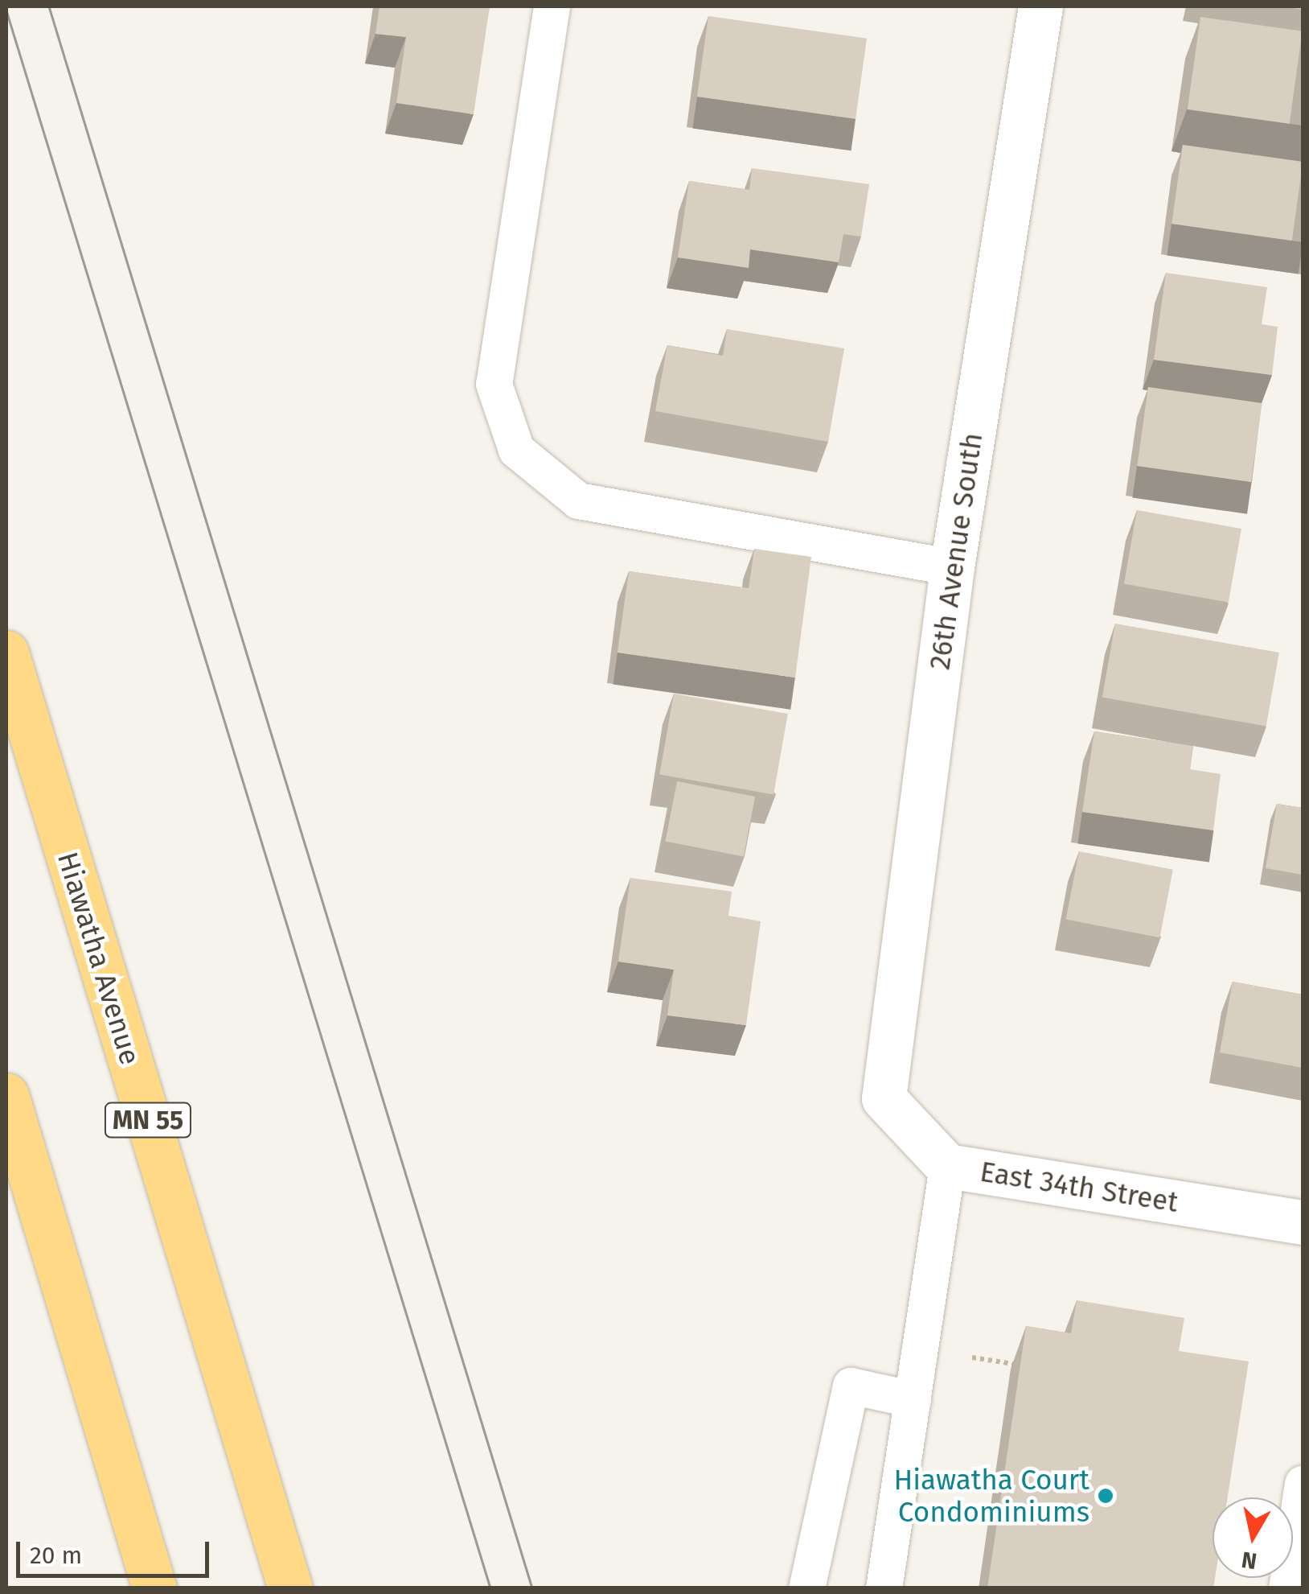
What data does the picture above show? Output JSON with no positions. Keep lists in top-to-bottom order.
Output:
{
  "streets": {
    "highway": ["Hiawatha Avenue", "MN 55"],
    "street": ["26th Avenue South", "East 34th Street"]
  },
  "crossings": [
    ["26th Avenue South", "East 34th Street"]
  ],
  "places": ["Hiawatha Court Condominiums"],
  "scale_bar": "20 m",
  "north": "bottom"
}
